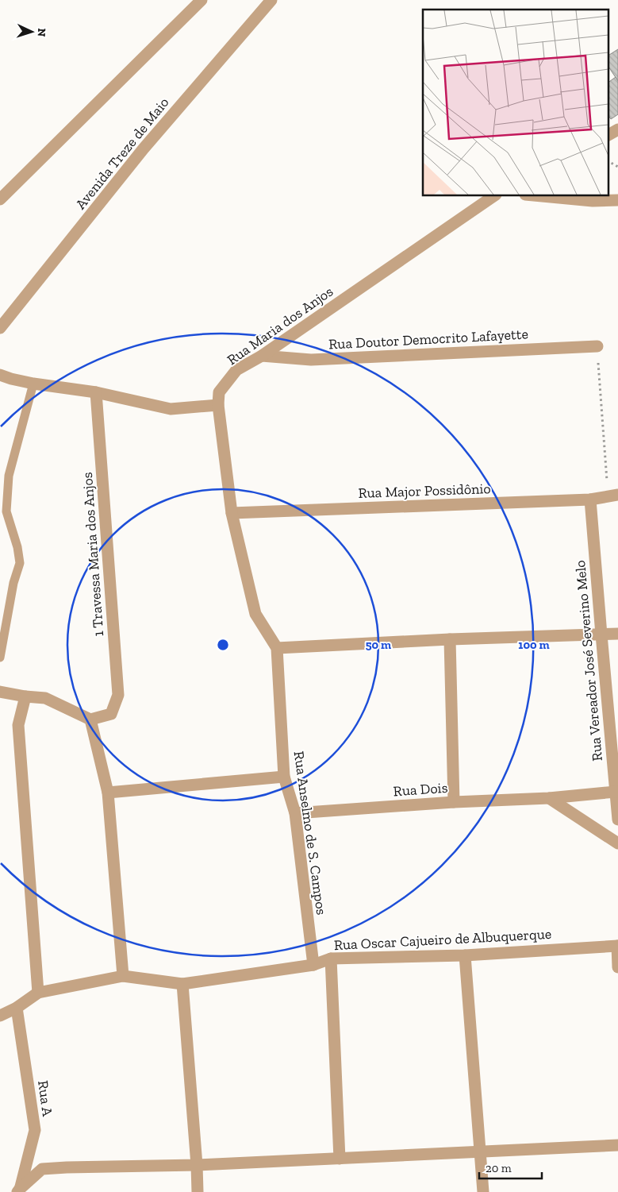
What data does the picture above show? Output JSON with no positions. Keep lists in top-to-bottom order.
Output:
{
  "streets": {
    "street": [
      "Avenida Treze de Maio",
      "Rua Maria dos Anjos",
      "Rua Doutor Democrito Lafayette",
      "Rua Major Possidônio",
      "1 Travessa Maria dos Anjos",
      "Rua Vereador José Severino Melo",
      "Rua Dois",
      "Rua Anselmo de S. Campos",
      "Rua Oscar Cajueiro de Albuquerque",
      "Rua A"
    ]
  },
  "crossings": [
    ["Rua Maria dos Anjos", "Rua Doutor Democrito Lafayette"],
    ["Rua Maria dos Anjos", "Rua Anselmo de S. Campos"],
    ["Rua Major Possidônio", "Rua Vereador José Severino Melo"],
    ["Rua Major Possidônio", "Rua Anselmo de S. Campos"],
    ["Rua Vereador José Severino Melo", "Rua Dois"],
    ["Rua Dois", "Rua Anselmo de S. Campos"],
    ["Rua Anselmo de S. Campos", "Rua Oscar Cajueiro de Albuquerque"],
    ["Rua Oscar Cajueiro de Albuquerque", "Rua A"]
  ],
  "scale_bar": "20 m",
  "north": "right",
  "rings": ["50 m", "100 m"]
}
